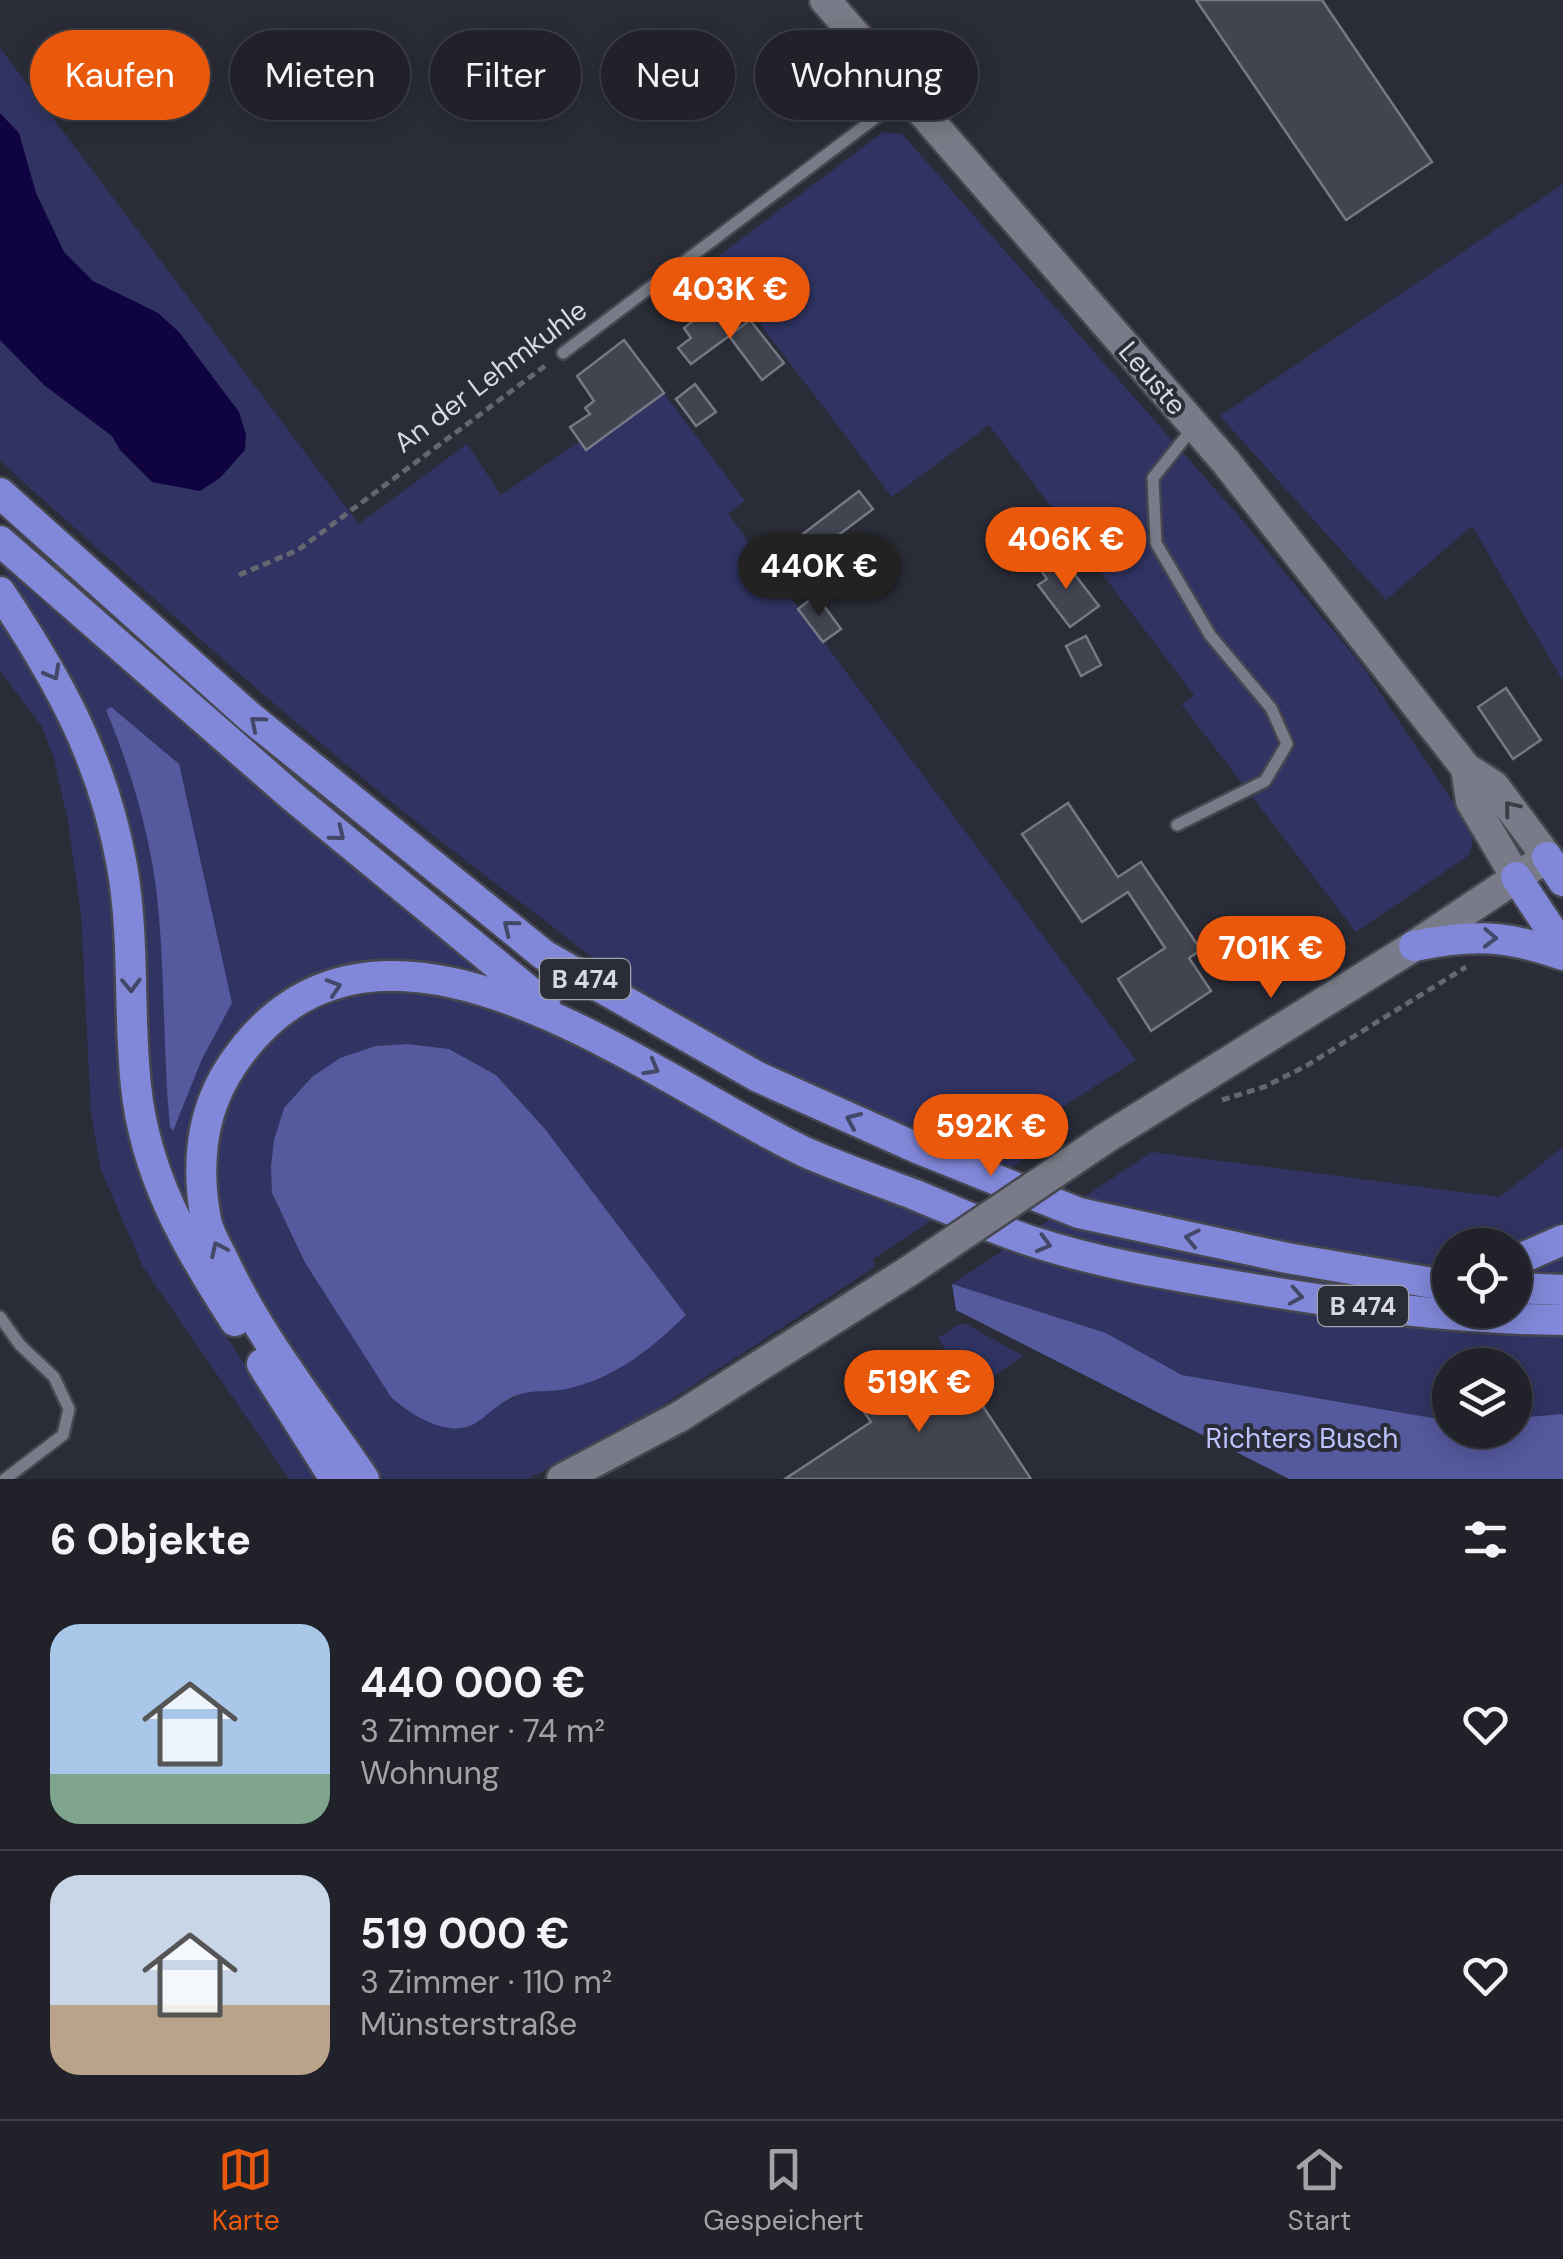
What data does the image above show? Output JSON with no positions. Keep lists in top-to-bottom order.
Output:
{
  "streets": {
    "highway": ["B 474"],
    "main road": ["Leuste"],
    "lane": ["An der Lehmkuhle"]
  },
  "parks": ["Richters Busch"],
  "page": {
    "chip": [
      "Kaufen",
      "Mieten",
      "Filter",
      "Neu",
      "Wohnung"
    ],
    "price": [
      "403K €",
      "406K €",
      "440K €",
      "701K €",
      "592K €",
      "519K €"
    ],
    "heading": "6 Objekte",
    "list": [
      {
        "name": "440 000 €",
        "note": "3 Zimmer · 74 m² · Wohnung"
      },
      {
        "name": "519 000 €",
        "note": "3 Zimmer · 110 m² · Münsterstraße"
      }
    ],
    "tabs": ["Karte", "Gespeichert", "Start"]
  }
}
